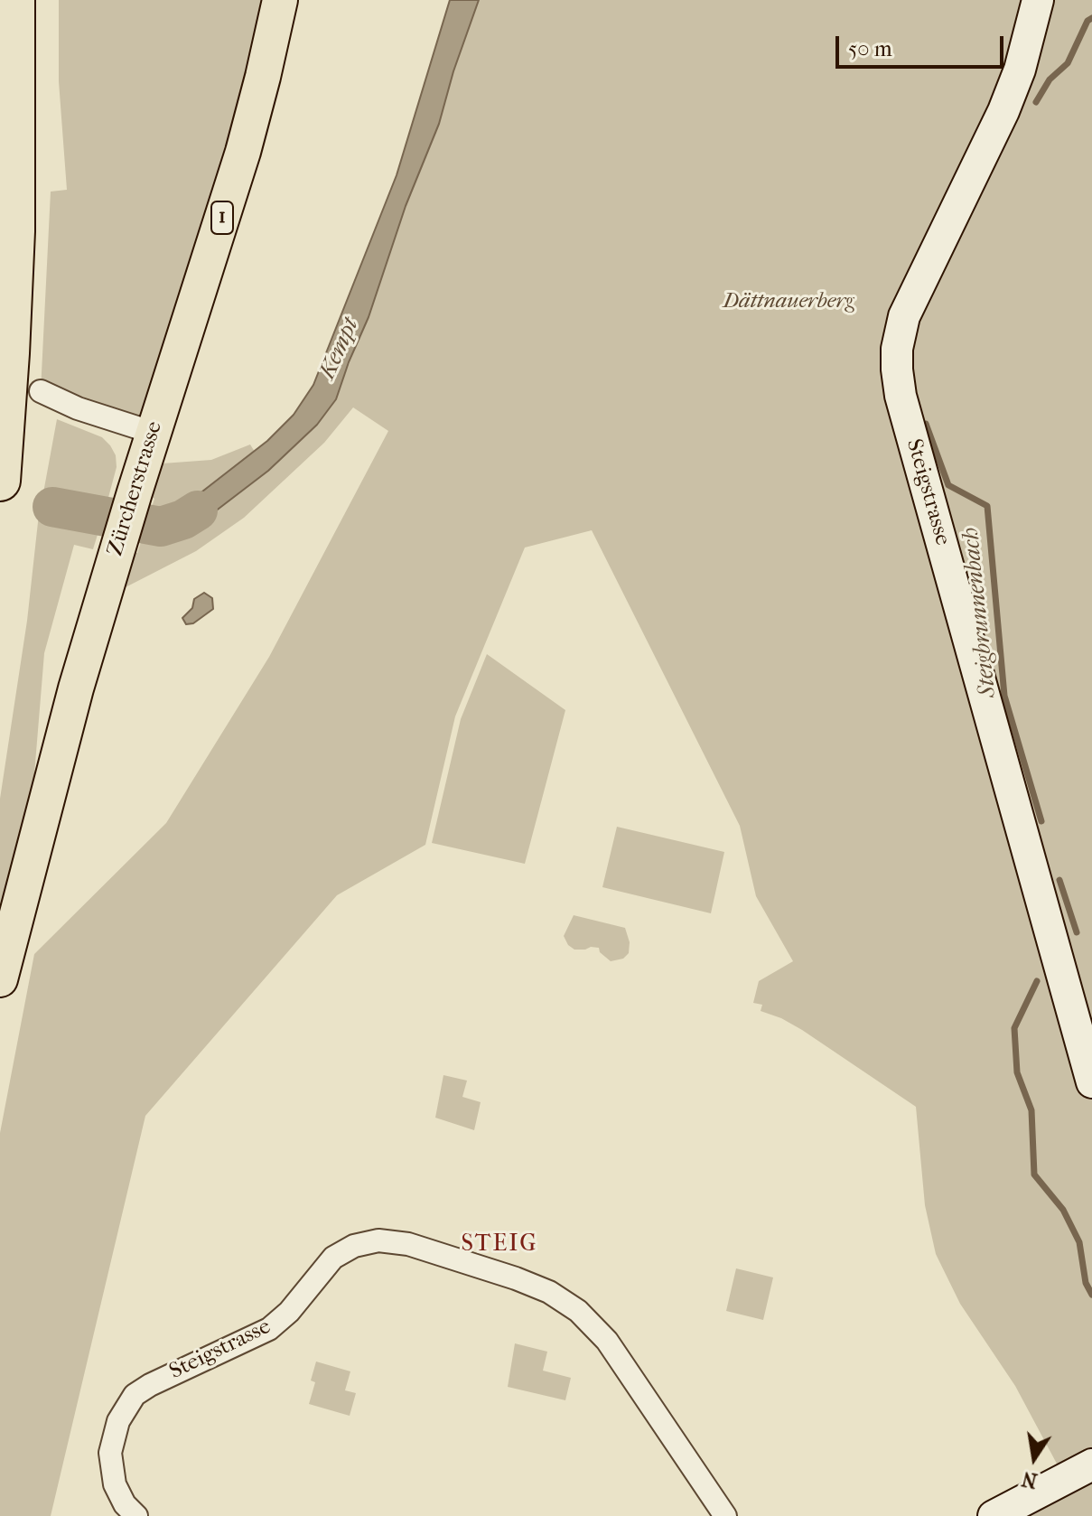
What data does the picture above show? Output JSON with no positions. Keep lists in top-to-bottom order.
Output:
{
  "streets": {
    "main road": ["1", "Zürcherstrasse", "Steigstrasse"]
  },
  "districts": ["STEIG"],
  "water": ["Kempt", "Steigbrunnenbach"],
  "parks": ["Dättnauerberg"],
  "scale_bar": "50 m",
  "north": "bottom"
}
